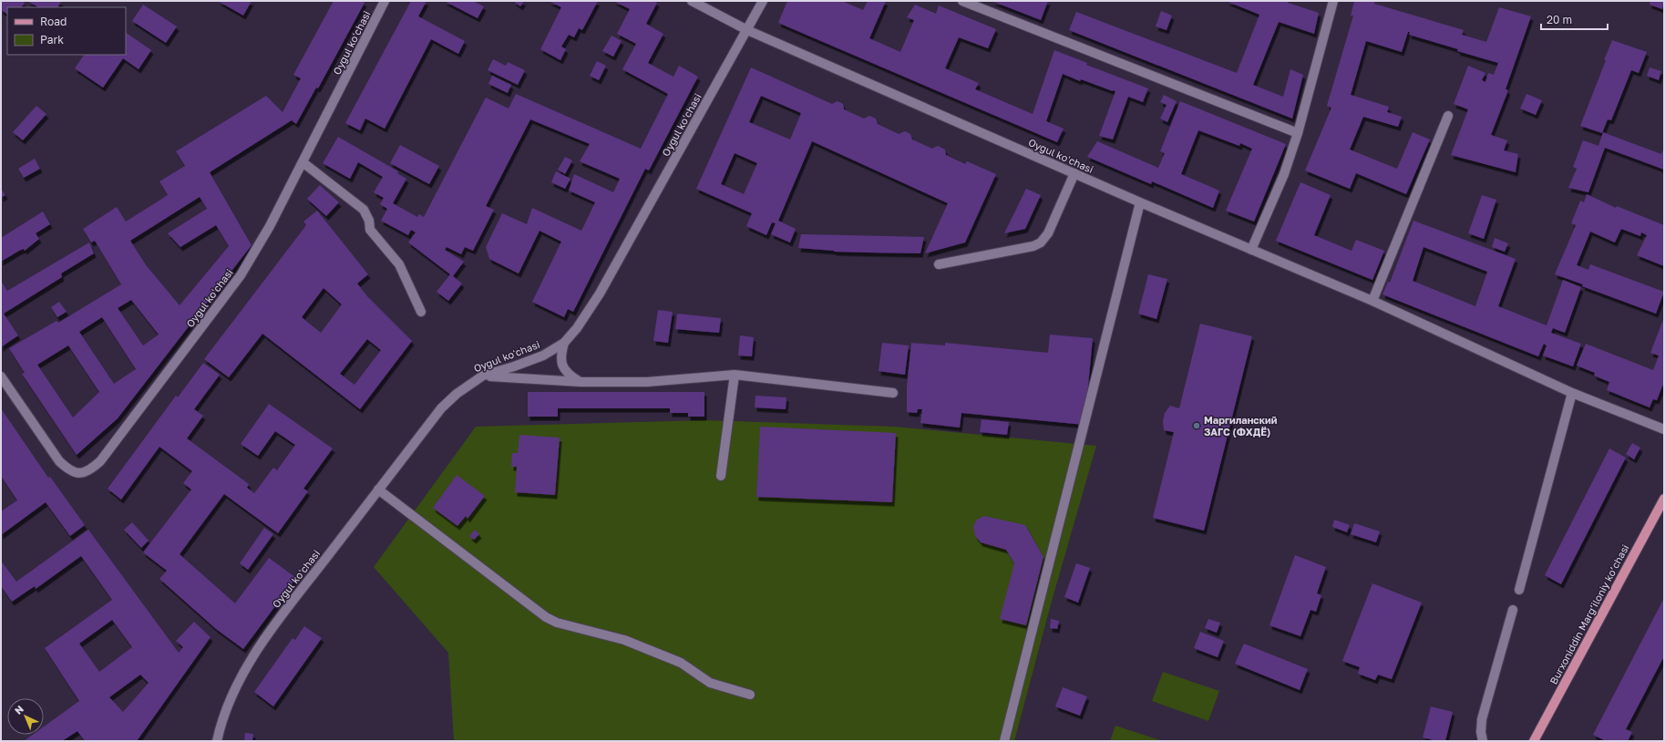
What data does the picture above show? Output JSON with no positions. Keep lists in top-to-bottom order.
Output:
{
  "streets": {
    "main road": ["Burxoniddin Marg’iloniy ko’chasi"],
    "street": ["Oygul koʻchasi"]
  },
  "places": ["Маргиланский ЗАГС (ФХДЁ)"],
  "legend": ["Road", "Park"],
  "scale_bar": "20 m",
  "north": "top left"
}
